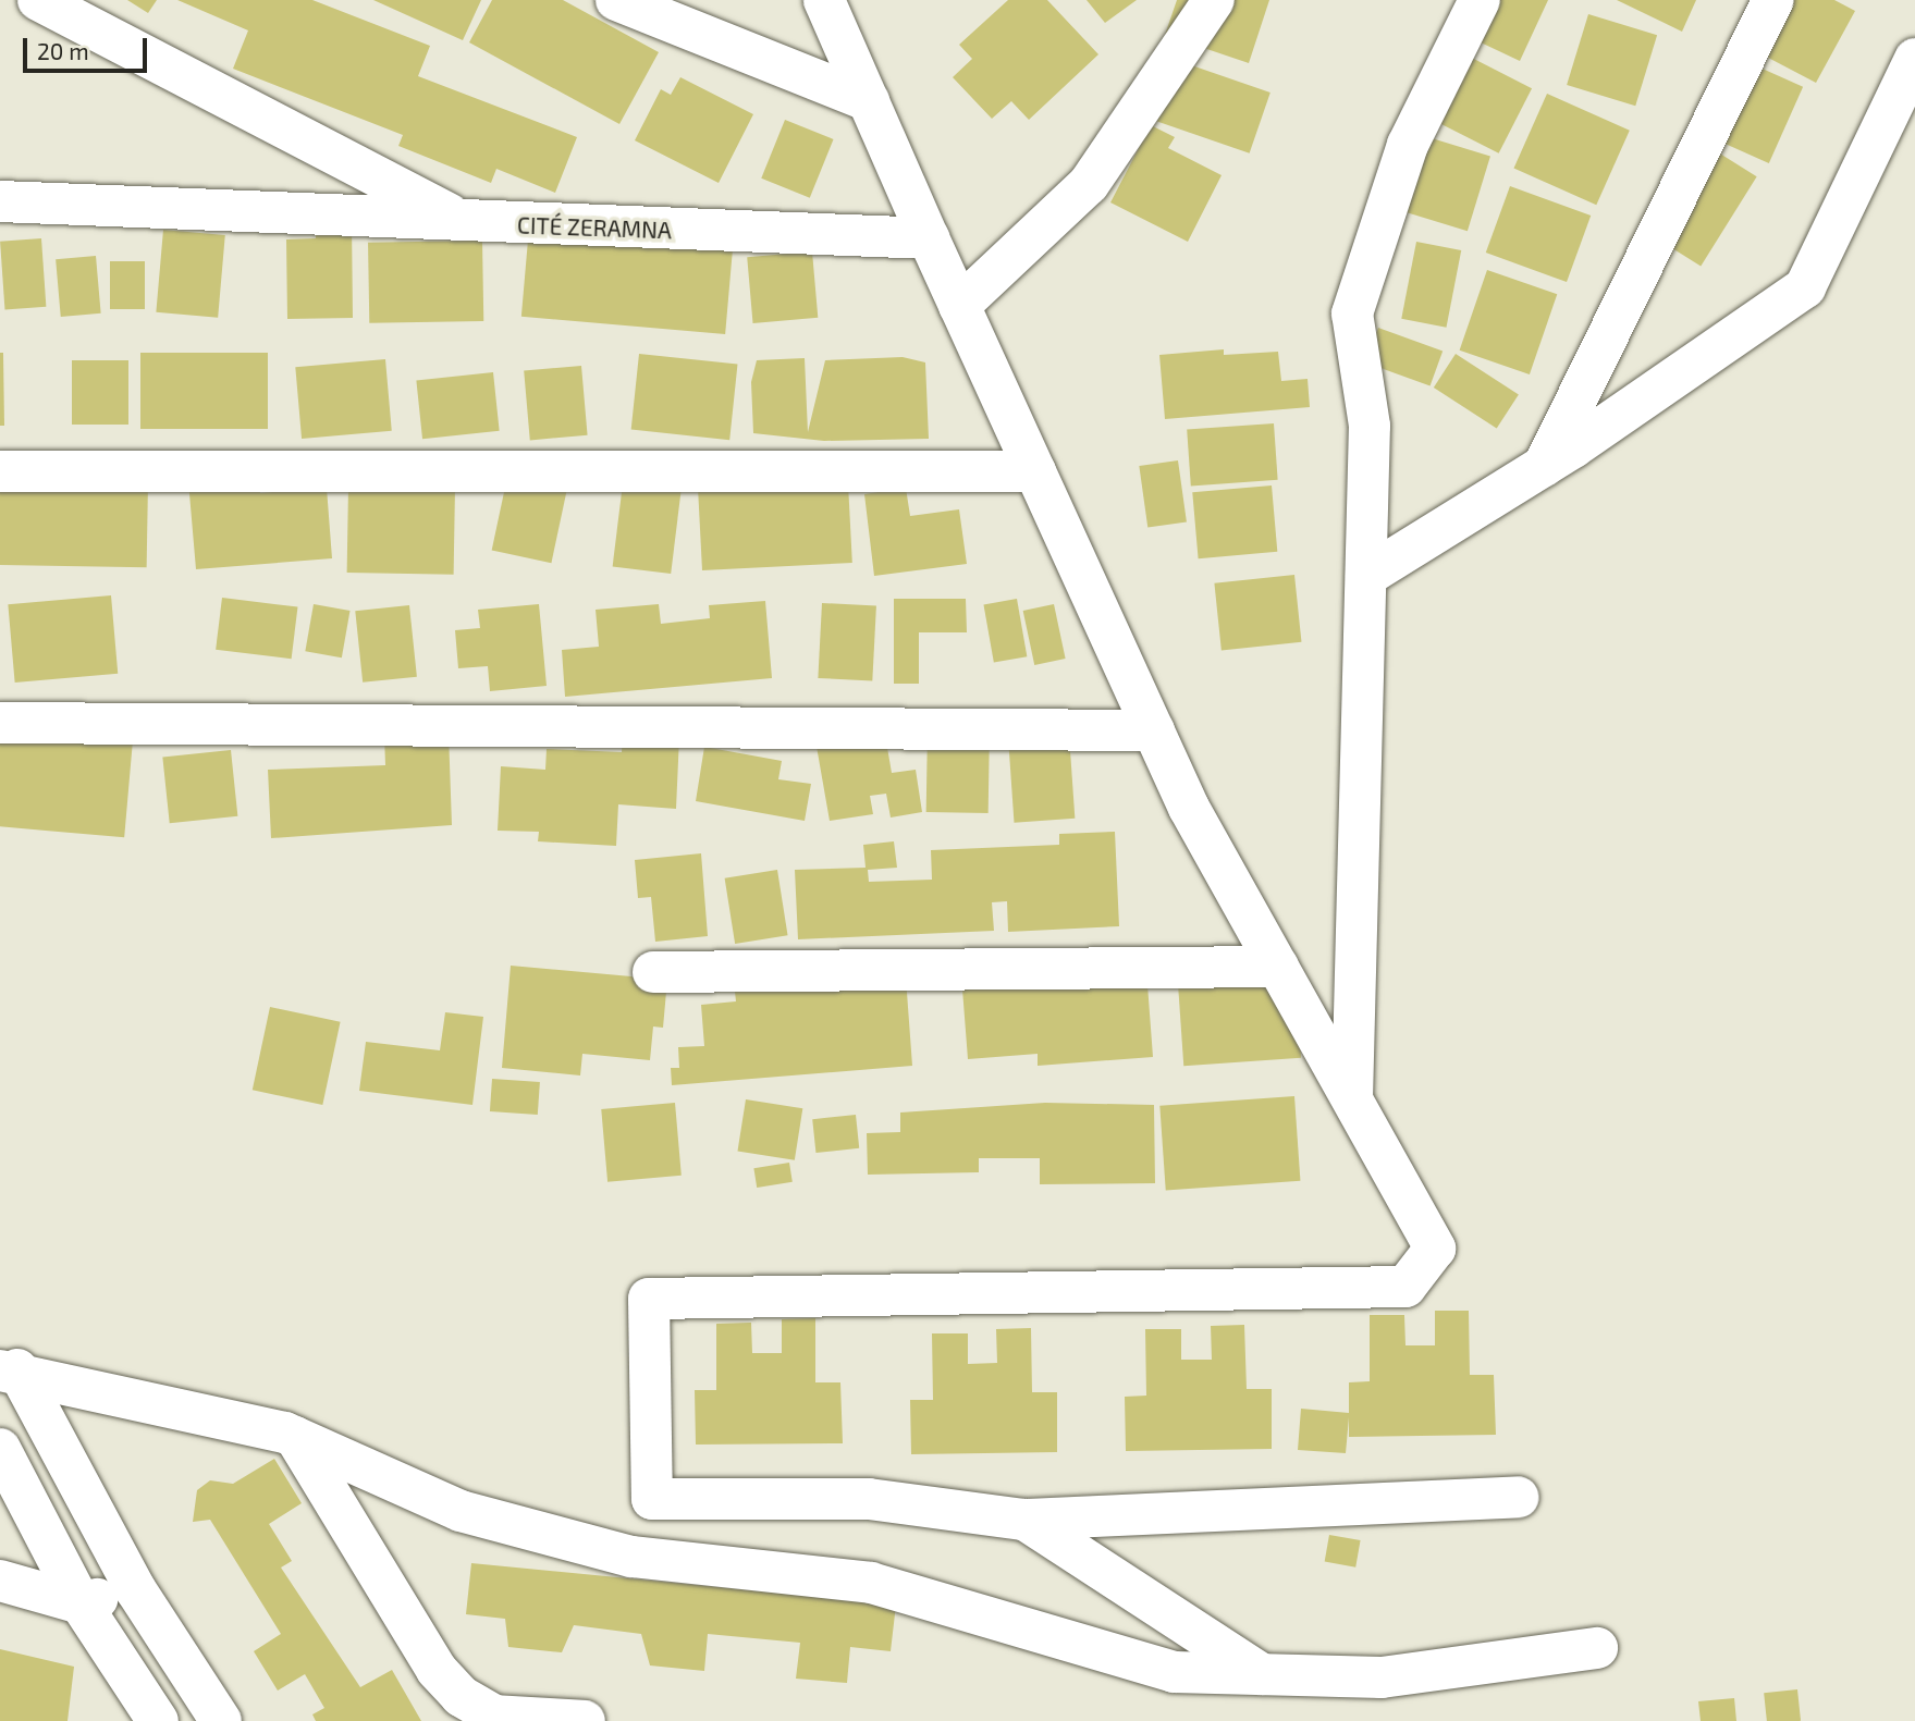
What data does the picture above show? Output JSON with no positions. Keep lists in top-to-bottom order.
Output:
{
  "streets": {
    "street": ["CITÉ ZERAMNA"]
  },
  "scale_bar": "20 m"
}
